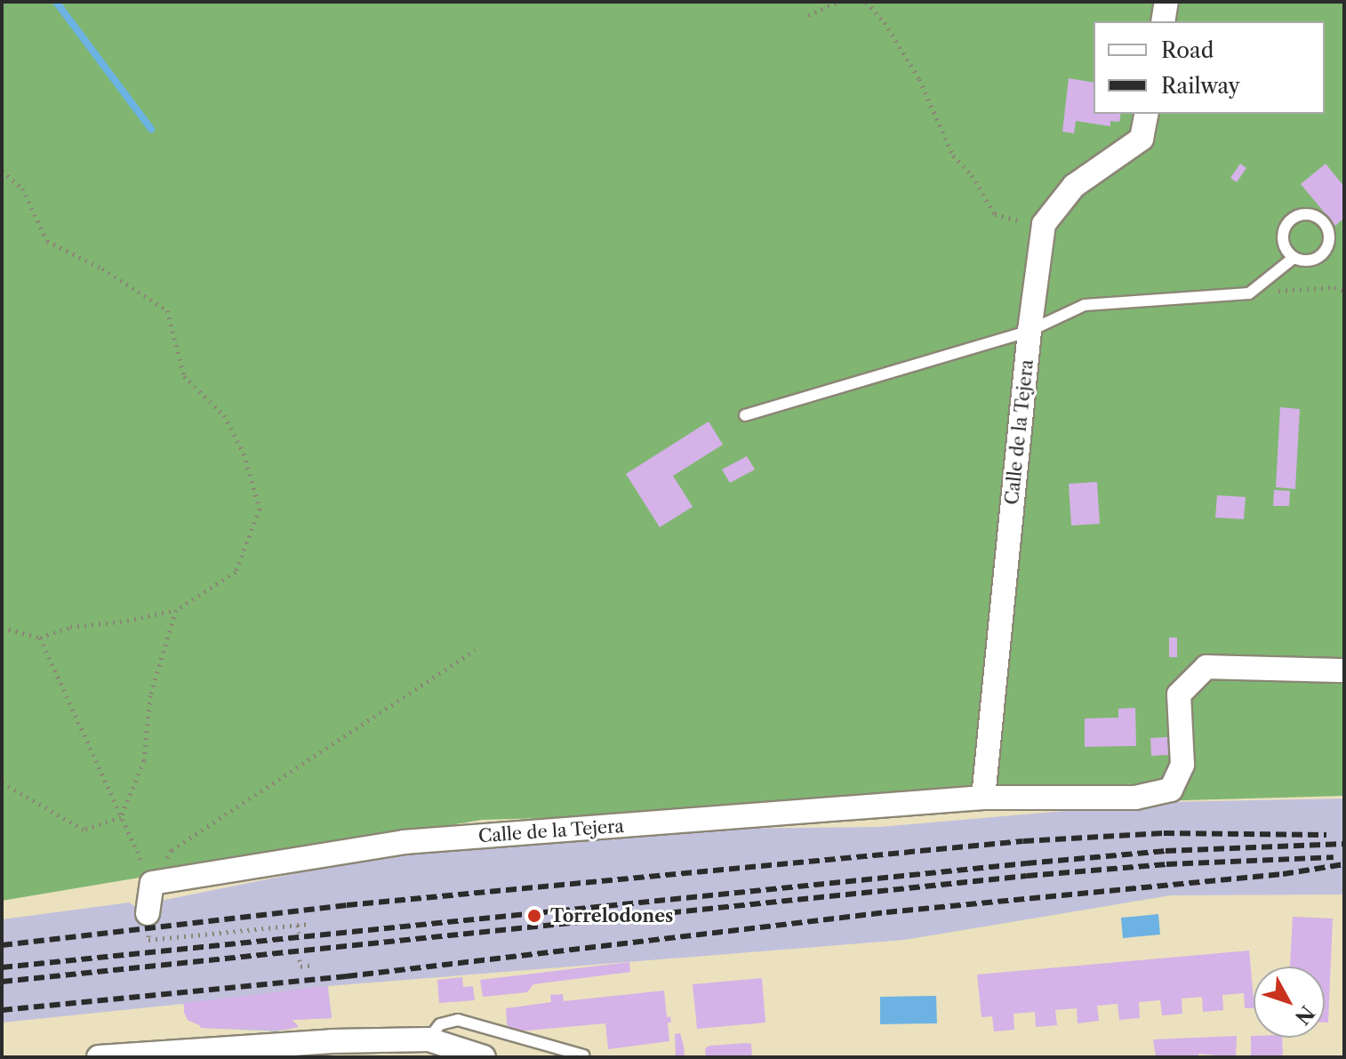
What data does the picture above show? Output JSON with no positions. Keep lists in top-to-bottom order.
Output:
{
  "streets": {
    "street": ["Calle de la Tejera"]
  },
  "places": ["Torrelodones"],
  "legend": ["Road", "Railway"],
  "north": "bottom right"
}
